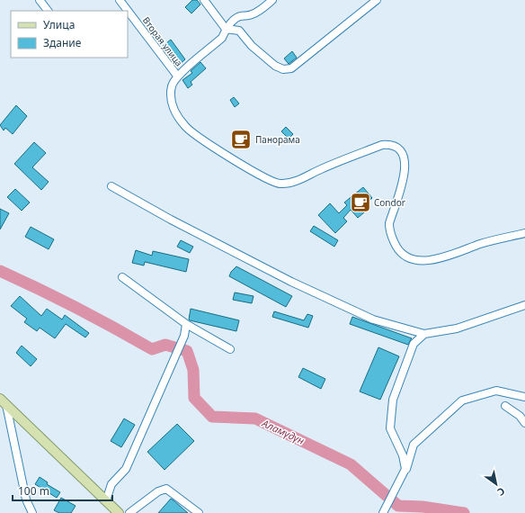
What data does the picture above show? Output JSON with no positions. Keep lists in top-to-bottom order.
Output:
{
  "streets": {
    "street": ["Вторая улица"]
  },
  "water": ["Аламүдүн"],
  "places": {
    "cafe": ["Панорама", "Condor"]
  },
  "legend": ["Улица", "Здание"],
  "scale_bar": "100 m",
  "north": "bottom right"
}
